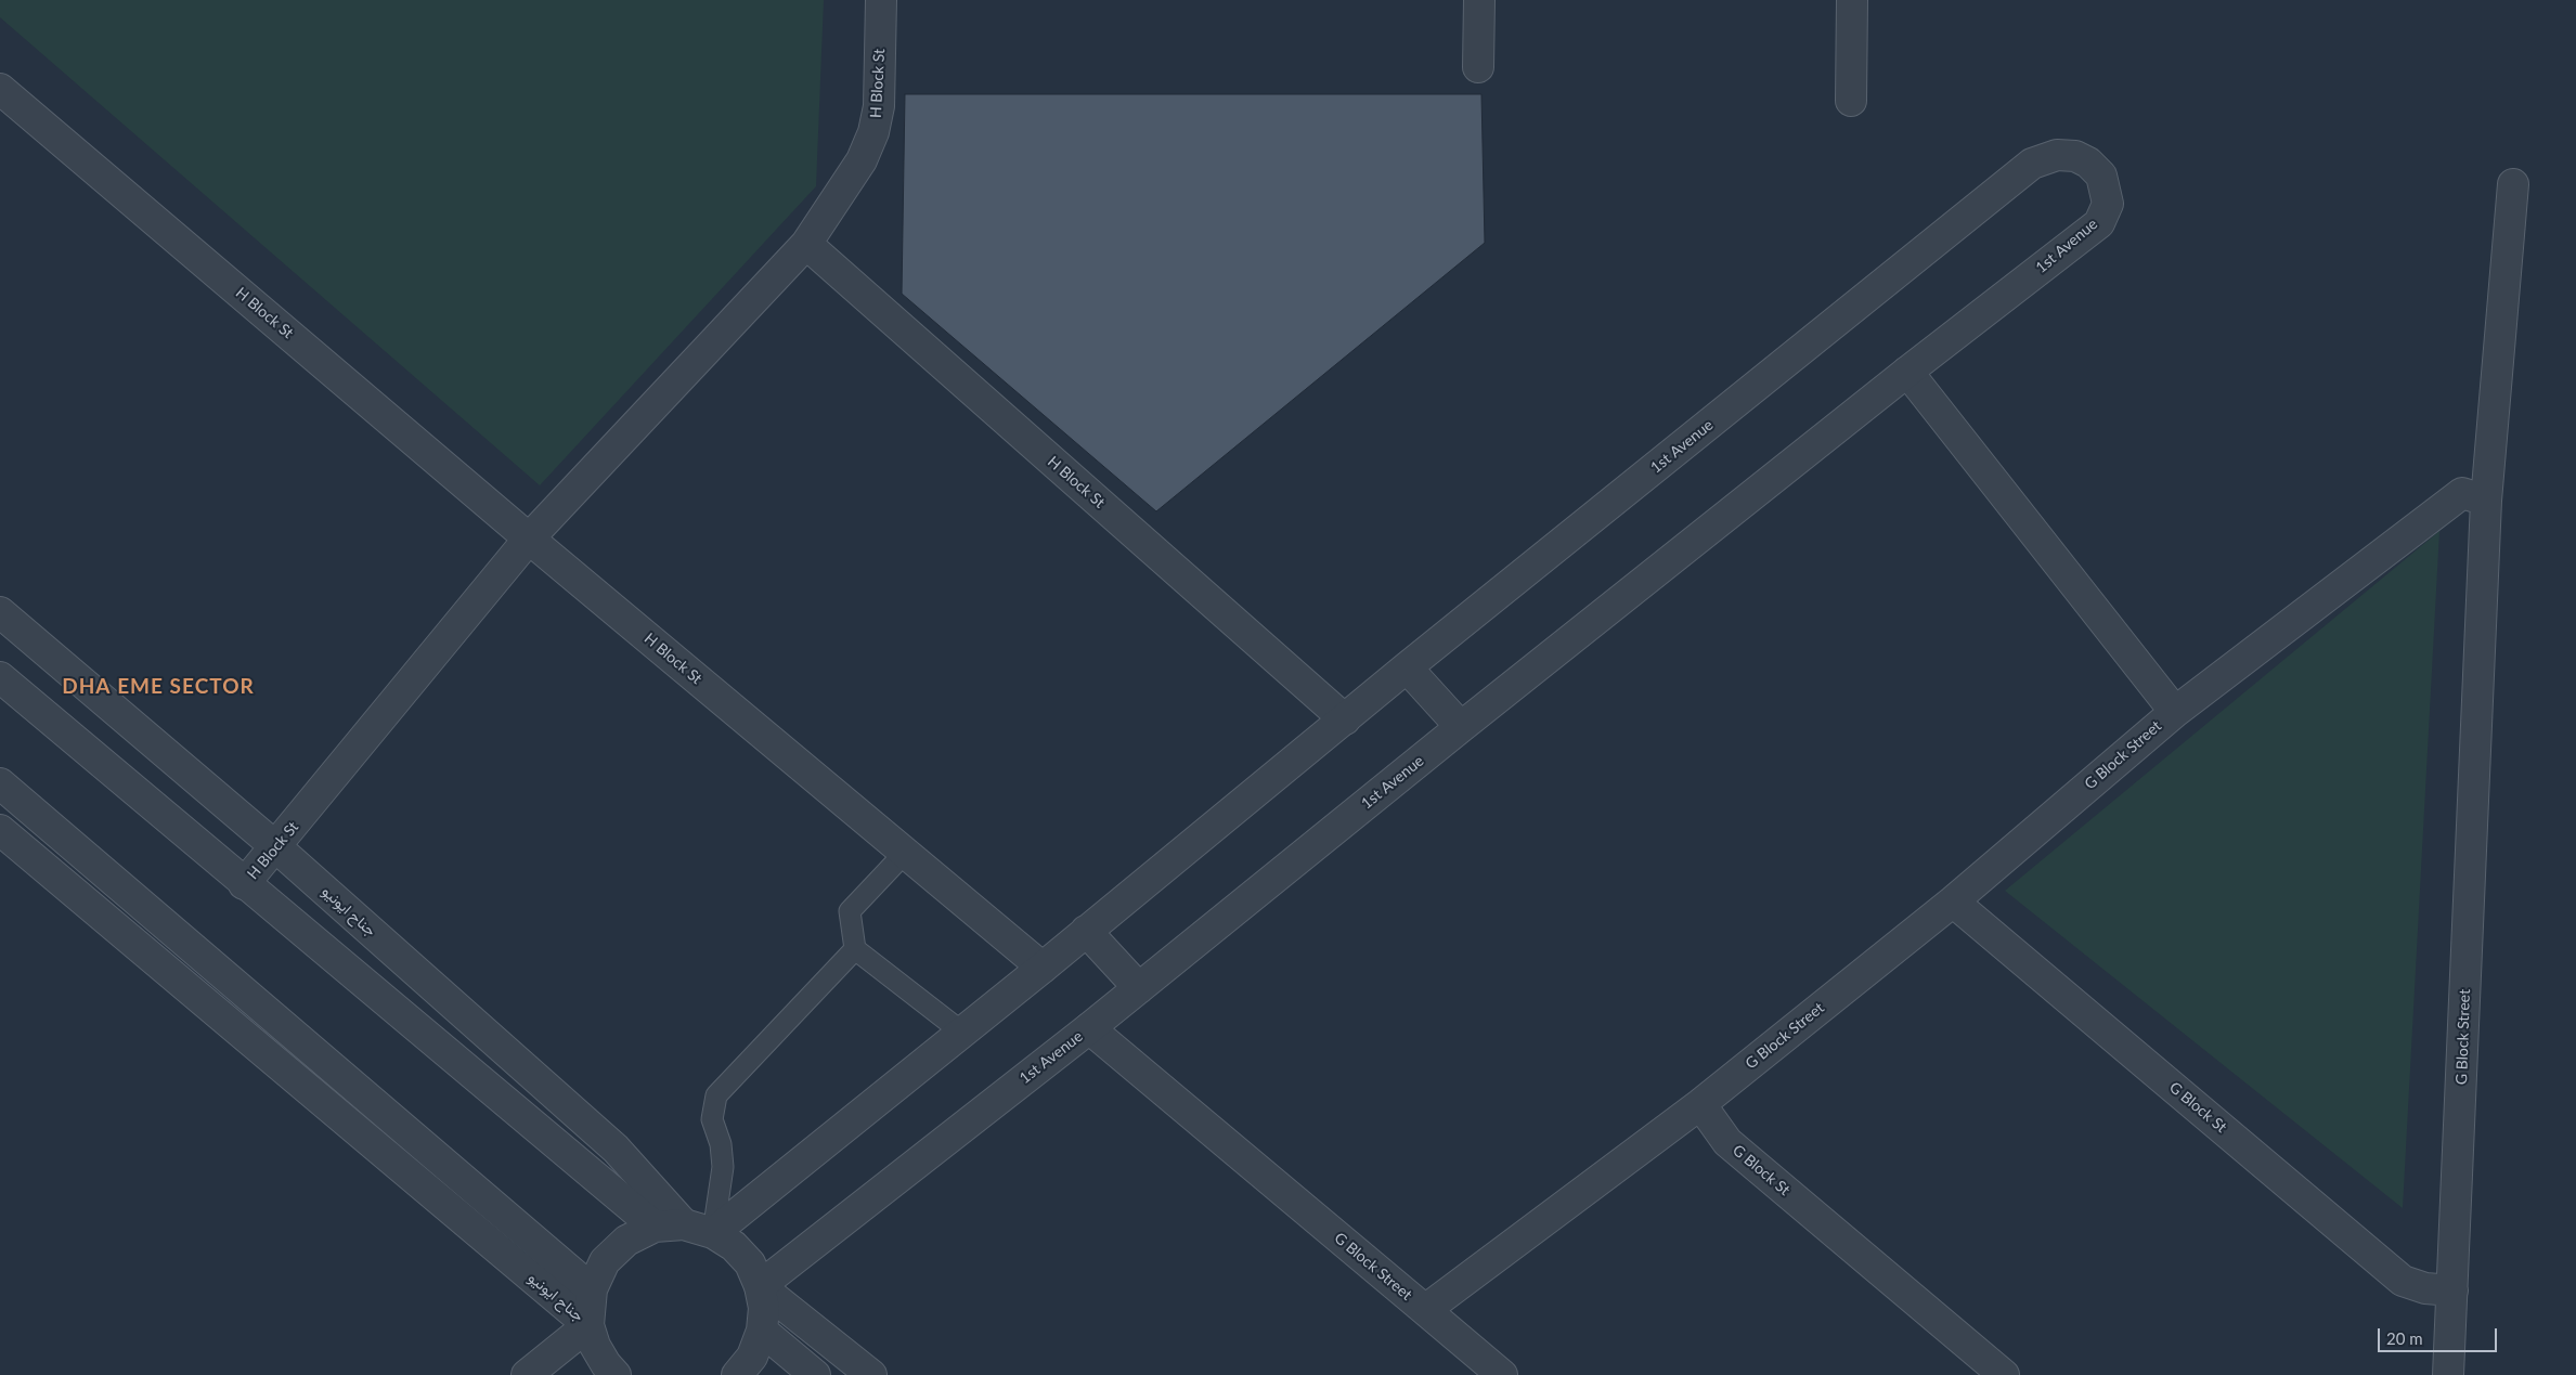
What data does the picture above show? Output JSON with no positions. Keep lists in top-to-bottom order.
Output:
{
  "streets": {
    "street": [
      "H Block St",
      "1st Avenue",
      "G Block Street",
      "جناح ایونیو",
      "G Block St"
    ]
  },
  "crossings": [
    ["H Block St", "1st Avenue"],
    ["H Block St", "جناح ایونیو"],
    ["1st Avenue", "G Block Street"],
    ["G Block Street", "G Block St"]
  ],
  "districts": ["DHA EME SECTOR"],
  "scale_bar": "20 m"
}
